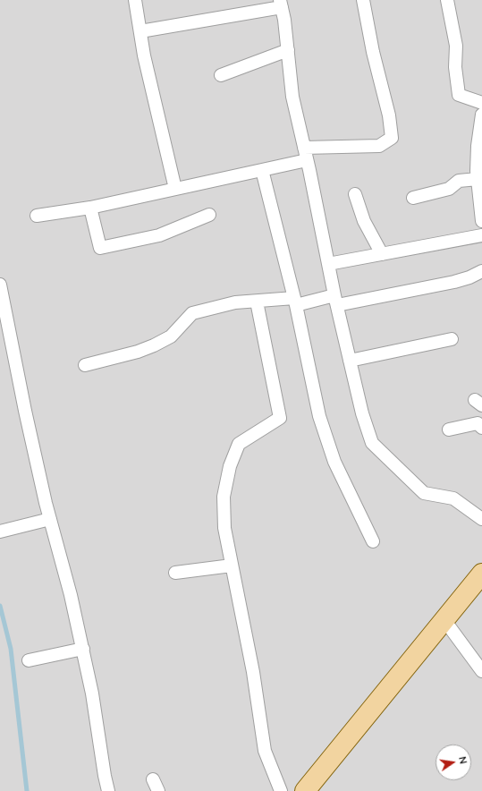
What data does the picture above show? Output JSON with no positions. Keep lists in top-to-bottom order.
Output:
{
  "north": "right"
}
